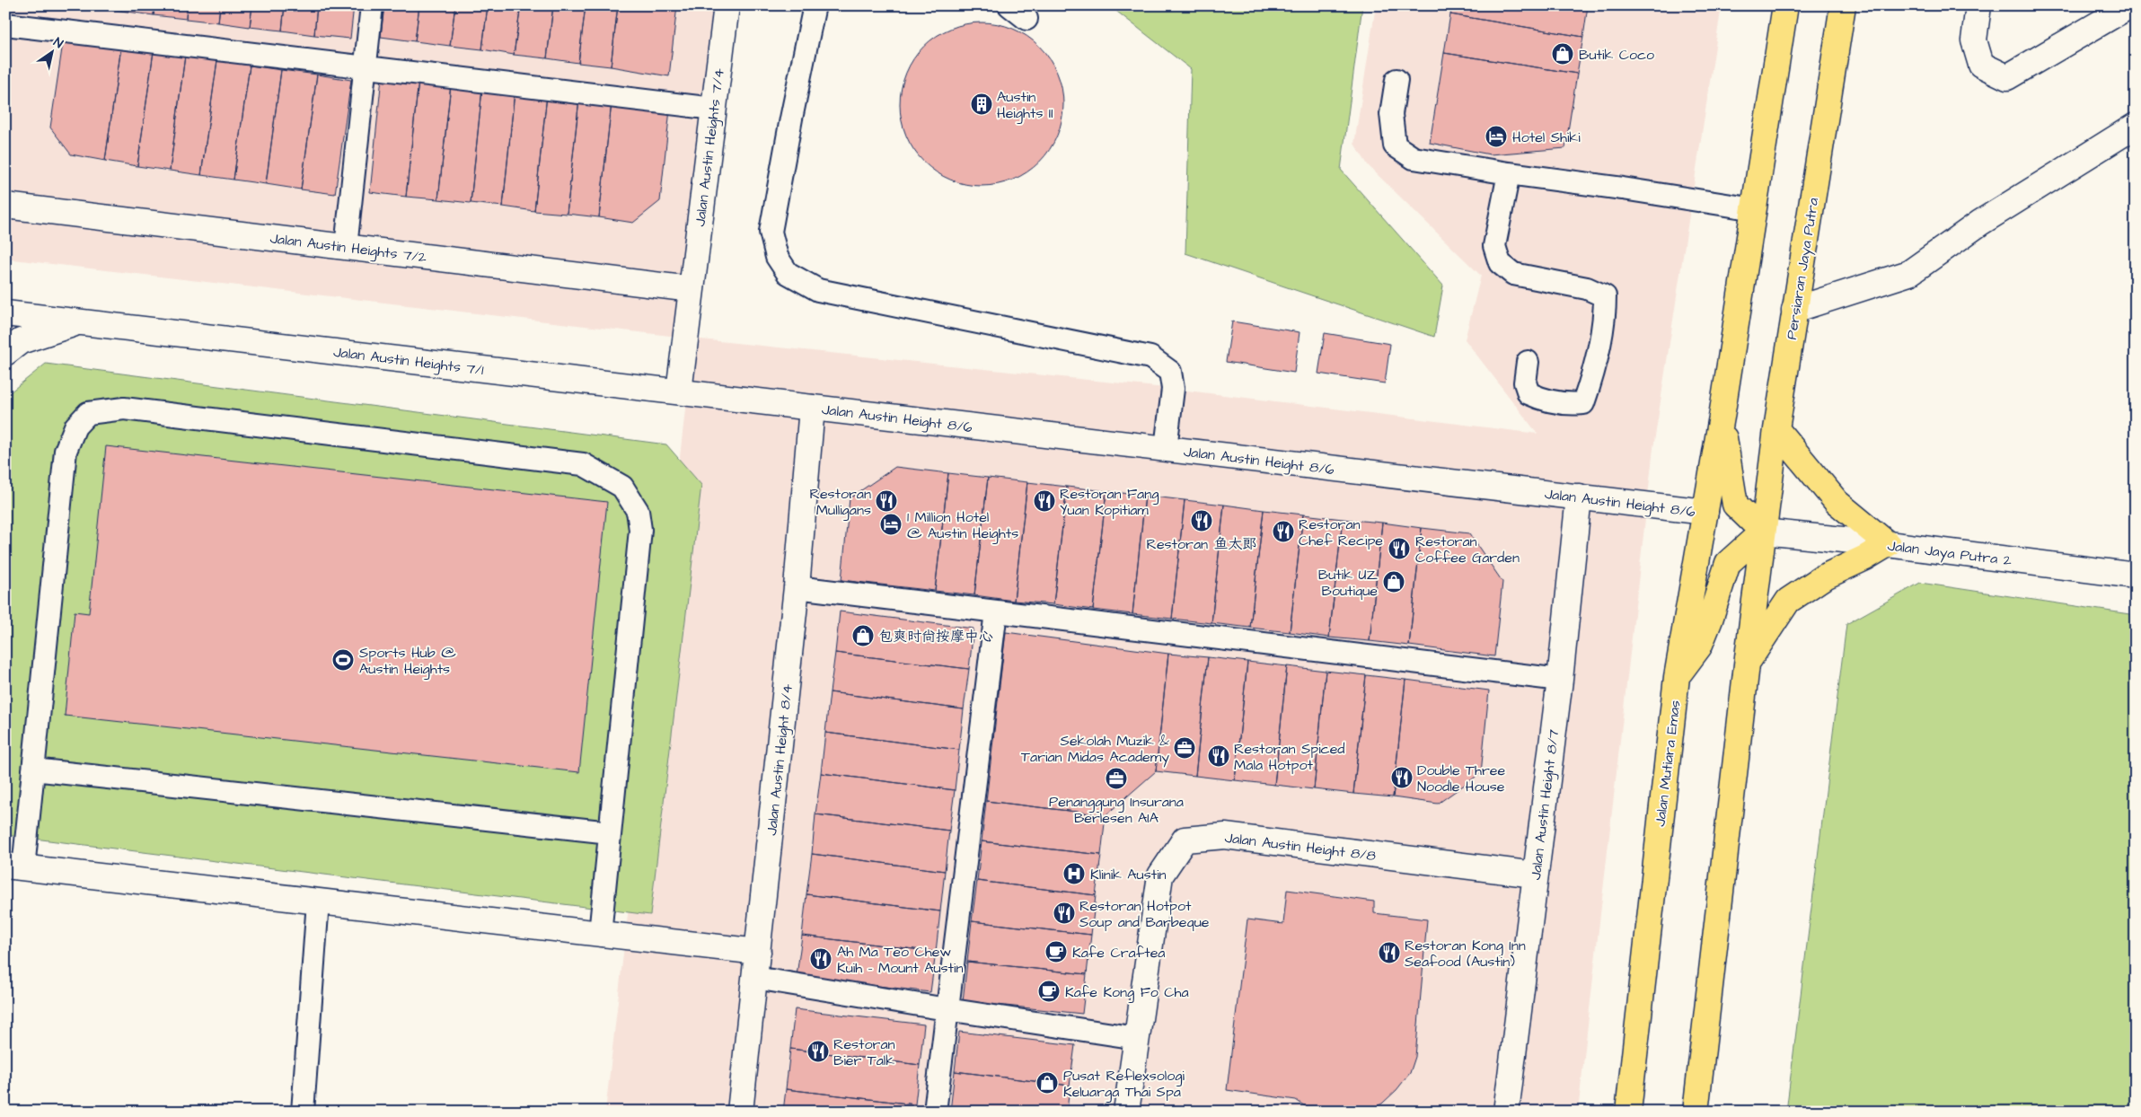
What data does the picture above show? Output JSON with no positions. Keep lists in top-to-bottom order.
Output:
{
  "streets": {
    "main road": ["Persiaran Jaya Putra", "Jalan Mutiara Emas"],
    "street": [
      "Jalan Austin Heights 7/4",
      "Jalan Austin Heights 7/2",
      "Jalan Austin Heights 7/1",
      "Jalan Austin Height 8/6",
      "Jalan Jaya Putra 2",
      "Jalan Austin Height 8/4",
      "Jalan Austin Height 8/7",
      "Jalan Austin Height 8/8"
    ]
  },
  "crossings": [
    ["Jalan Austin Heights 7/4", "Jalan Austin Heights 7/2"],
    ["Jalan Austin Heights 7/4", "Jalan Austin Heights 7/1"],
    ["Persiaran Jaya Putra", "Jalan Jaya Putra 2"],
    ["Jalan Austin Heights 7/1", "Jalan Austin Height 8/6"],
    ["Jalan Austin Heights 7/1", "Jalan Austin Height 8/4"],
    ["Jalan Austin Height 8/6", "Jalan Austin Height 8/4"],
    ["Jalan Austin Height 8/6", "Jalan Mutiara Emas"],
    ["Jalan Austin Height 8/6", "Jalan Austin Height 8/7"],
    ["Jalan Austin Height 8/7", "Jalan Austin Height 8/8"]
  ],
  "places": {
    "shop": [
      "Butik Coco",
      "Butik UZ Boutique",
      "包爽时尚按摩中心",
      "Pusat Reflexsologi Keluarga Thai Spa"
    ],
    "building": ["Austin Heights II"],
    "hotel": ["Hotel Shiki", "1 Million Hotel @ Austin Heights"],
    "restaurant": [
      "Restoran Mulligans",
      "Restoran Fang Yuan Kopitiam",
      "Restoran 鱼太郎",
      "Restoran Chef Recipe",
      "Restoran Coffee Garden",
      "Restoran Spiced Mala Hotpot",
      "Double Three Noodle House",
      "Restoran Hotpot Soup and Barbeque",
      "Restoran Kong Inn Seafood (Austin)",
      "Ah Ma Teo Chew Kuih - Mount Austin",
      "Restoran Bier Talk"
    ],
    "sports": ["Sports Hub @ Austin Heights"],
    "office": ["Sekolah Muzik & Tarian Midas Academy", "Penanggung Insurana Berlesen AIA"],
    "hospital": ["Klinik Austin"],
    "cafe": ["Kafe Craftea", "Kafe Kong Fo Cha"]
  },
  "north": "top right"
}
